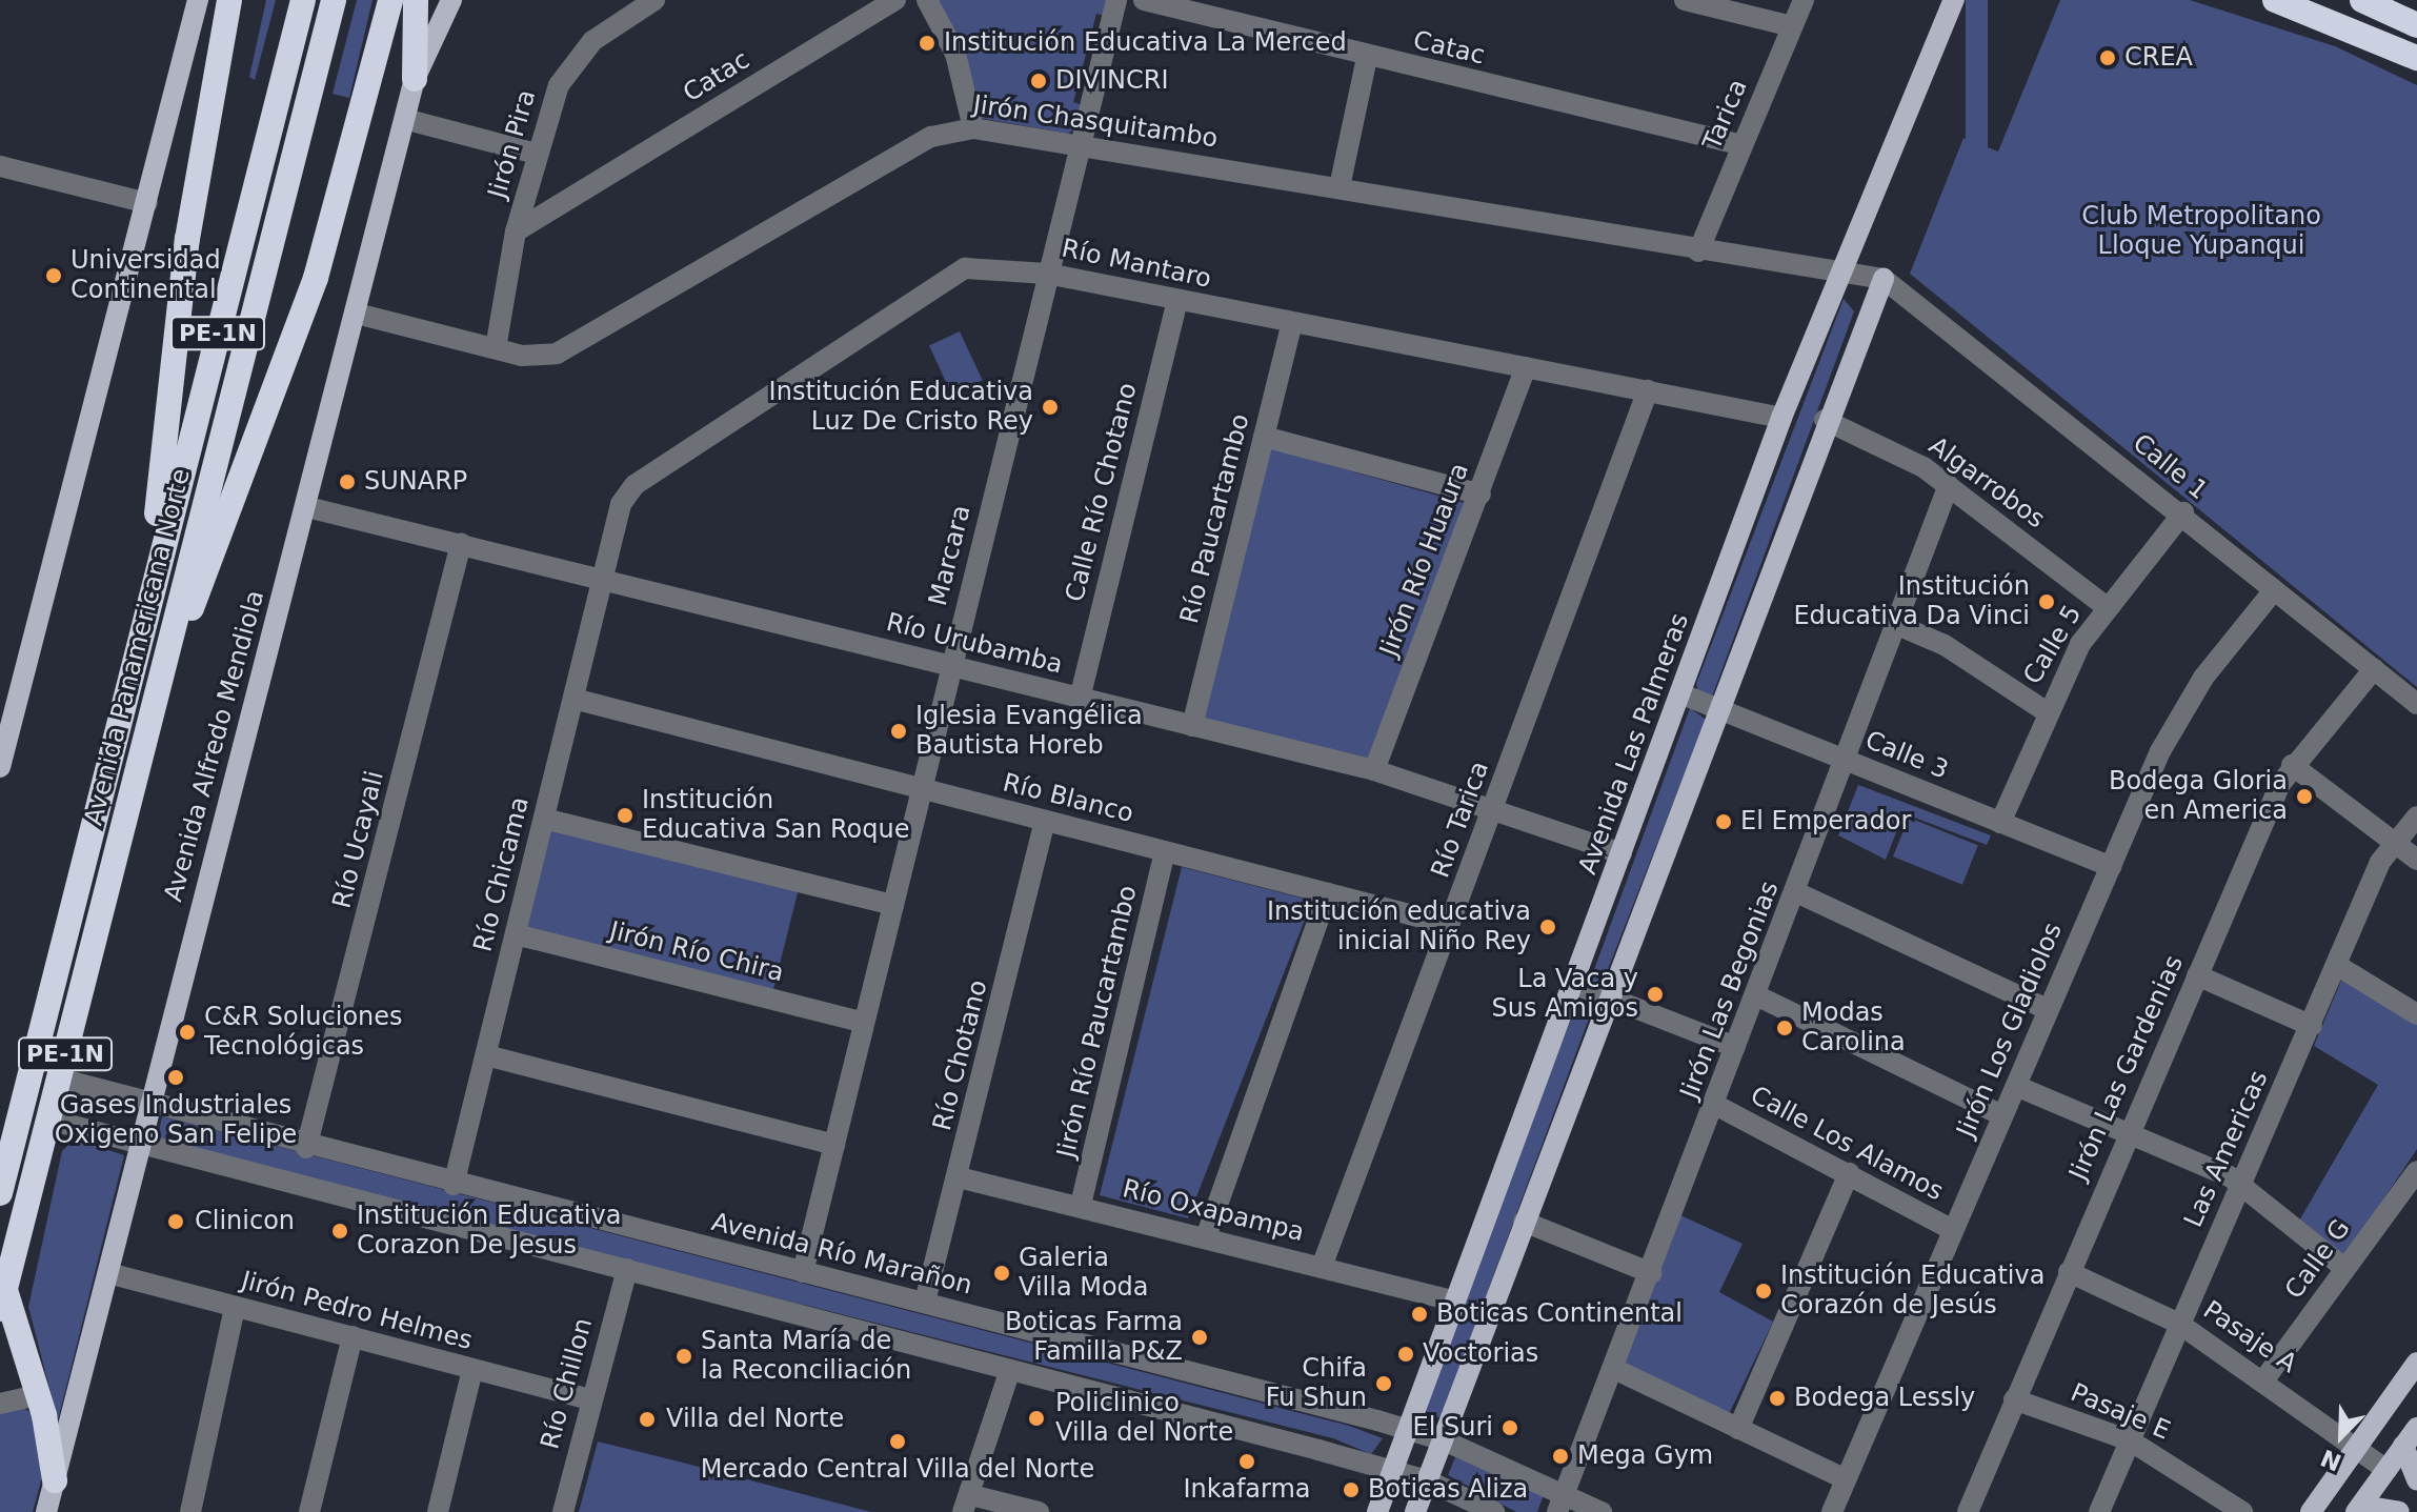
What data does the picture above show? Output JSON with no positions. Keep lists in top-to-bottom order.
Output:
{
  "streets": {
    "highway": ["PE-1N", "Avenida Panamericana Norte"],
    "main road": ["Avenida Las Palmeras", "Avenida Alfredo Mendiola"],
    "street": [
      "Catac",
      "Tarica",
      "Jirón Chasquitambo",
      "Jirón Pira",
      "Río Mantaro",
      "Calle 1",
      "Algarrobos",
      "Calle Río Chotano",
      "Río Paucartambo",
      "Marcara",
      "Jirón Río Huaura",
      "Río Urubamba",
      "Calle 5",
      "Calle 3",
      "Río Blanco",
      "Río Tarica",
      "Río Ucayali",
      "Río Chicama",
      "Jirón Río Chira",
      "Jirón Las Begonias",
      "Jirón Río Paucartambo",
      "Jirón Los Gladiolos",
      "Río Chotano",
      "Jirón Las Gardenias",
      "Calle Los Alamos",
      "Las Americas",
      "Río Oxapampa",
      "Avenida Río Marañon",
      "Calle G",
      "Jirón Pedro Helmes",
      "Pasaje A",
      "Río Chillon",
      "Pasaje E"
    ]
  },
  "crossings": [
    ["Catac", "Tarica"],
    ["Catac", "Jirón Pira"],
    ["Tarica", "Jirón Chasquitambo"],
    ["Jirón Chasquitambo", "Jirón Pira"],
    ["Jirón Chasquitambo", "Calle 1"],
    ["Jirón Chasquitambo", "Marcara"],
    ["Jirón Chasquitambo", "Avenida Las Palmeras"],
    ["Jirón Chasquitambo", "Avenida Alfredo Mendiola"],
    ["Río Mantaro", "Calle Río Chotano"],
    ["Río Mantaro", "Río Paucartambo"],
    ["Río Mantaro", "Marcara"],
    ["Río Mantaro", "Jirón Río Huaura"],
    ["Río Mantaro", "Río Urubamba"],
    ["Río Mantaro", "Avenida Las Palmeras"],
    ["Río Mantaro", "Río Tarica"],
    ["Río Mantaro", "Río Chicama"],
    ["Calle 1", "Calle 5"],
    ["Calle 1", "Jirón Los Gladiolos"],
    ["Calle 1", "Jirón Las Gardenias"],
    ["Algarrobos", "Calle 5"],
    ["Algarrobos", "Jirón Las Begonias"],
    ["Calle Río Chotano", "Río Urubamba"],
    ["Río Paucartambo", "Río Urubamba"],
    ["Marcara", "Río Urubamba"],
    ["Marcara", "Río Blanco"],
    ["Marcara", "Jirón Río Chira"],
    ["Marcara", "Avenida Río Marañon"],
    ["Jirón Río Huaura", "Río Urubamba"],
    ["Río Urubamba", "Avenida Las Palmeras"],
    ["Río Urubamba", "Avenida Alfredo Mendiola"],
    ["Río Urubamba", "Río Tarica"],
    ["Río Urubamba", "Río Ucayali"],
    ["Río Urubamba", "Río Chicama"],
    ["Calle 5", "Calle 3"],
    ["Avenida Panamericana Norte", "Avenida Río Marañon"],
    ["Avenida Las Palmeras", "Calle 3"],
    ["Avenida Las Palmeras", "Río Oxapampa"],
    ["Avenida Las Palmeras", "Avenida Río Marañon"],
    ["Avenida Alfredo Mendiola", "Avenida Río Marañon"],
    ["Avenida Alfredo Mendiola", "Jirón Pedro Helmes"],
    ["Calle 3", "Jirón Las Begonias"],
    ["Calle 3", "Jirón Los Gladiolos"],
    ["Río Blanco", "Río Tarica"],
    ["Río Blanco", "Río Chicama"],
    ["Río Blanco", "Jirón Río Paucartambo"],
    ["Río Blanco", "Río Chotano"],
    ["Río Tarica", "Río Oxapampa"],
    ["Río Ucayali", "Avenida Río Marañon"],
    ["Río Chicama", "Jirón Río Chira"],
    ["Río Chicama", "Avenida Río Marañon"],
    ["Jirón Las Begonias", "Calle Los Alamos"],
    ["Jirón Las Begonias", "Avenida Río Marañon"],
    ["Jirón Río Paucartambo", "Río Oxapampa"],
    ["Jirón Los Gladiolos", "Calle Los Alamos"],
    ["Río Chotano", "Río Oxapampa"],
    ["Río Chotano", "Avenida Río Marañon"],
    ["Jirón Las Gardenias", "Pasaje A"],
    ["Jirón Las Gardenias", "Pasaje E"],
    ["Las Americas", "Pasaje A"],
    ["Las Americas", "Pasaje E"],
    ["Calle G", "Pasaje A"],
    ["Jirón Pedro Helmes", "Río Chillon"]
  ],
  "parks": ["Club Metropolitano Lloque Yupanqui"],
  "places": [
    "Institución Educativa La Merced",
    "CREA",
    "DIVINCRI",
    "Universidad Continental",
    "Institución Educativa Luz De Cristo Rey",
    "SUNARP",
    "Institución Educativa Da Vinci",
    "Iglesia Evangélica Bautista Horeb",
    "Bodega Gloria en America",
    "Institución Educativa San Roque",
    "El Emperador",
    "Institución educativa inicial Niño Rey",
    "La Vaca y Sus Amigos",
    "Modas Carolina",
    "C&R Soluciones Tecnológicas",
    "Gases Industriales Oxigeno San Felipe",
    "Clinicon",
    "Institución Educativa Corazon De Jesus",
    "Galeria Villa Moda",
    "Institución Educativa Corazón de Jesús",
    "Boticas Continental",
    "Boticas Farma Familla P&Z",
    "Voctorias",
    "Santa María de la Reconciliación",
    "Chifa Fu Shun",
    "Bodega Lessly",
    "Policlinico Villa del Norte",
    "Villa del Norte",
    "El Suri",
    "Mercado Central Villa del Norte",
    "Mega Gym",
    "Inkafarma",
    "Boticas Aliza"
  ],
  "north": "bottom left"
}
